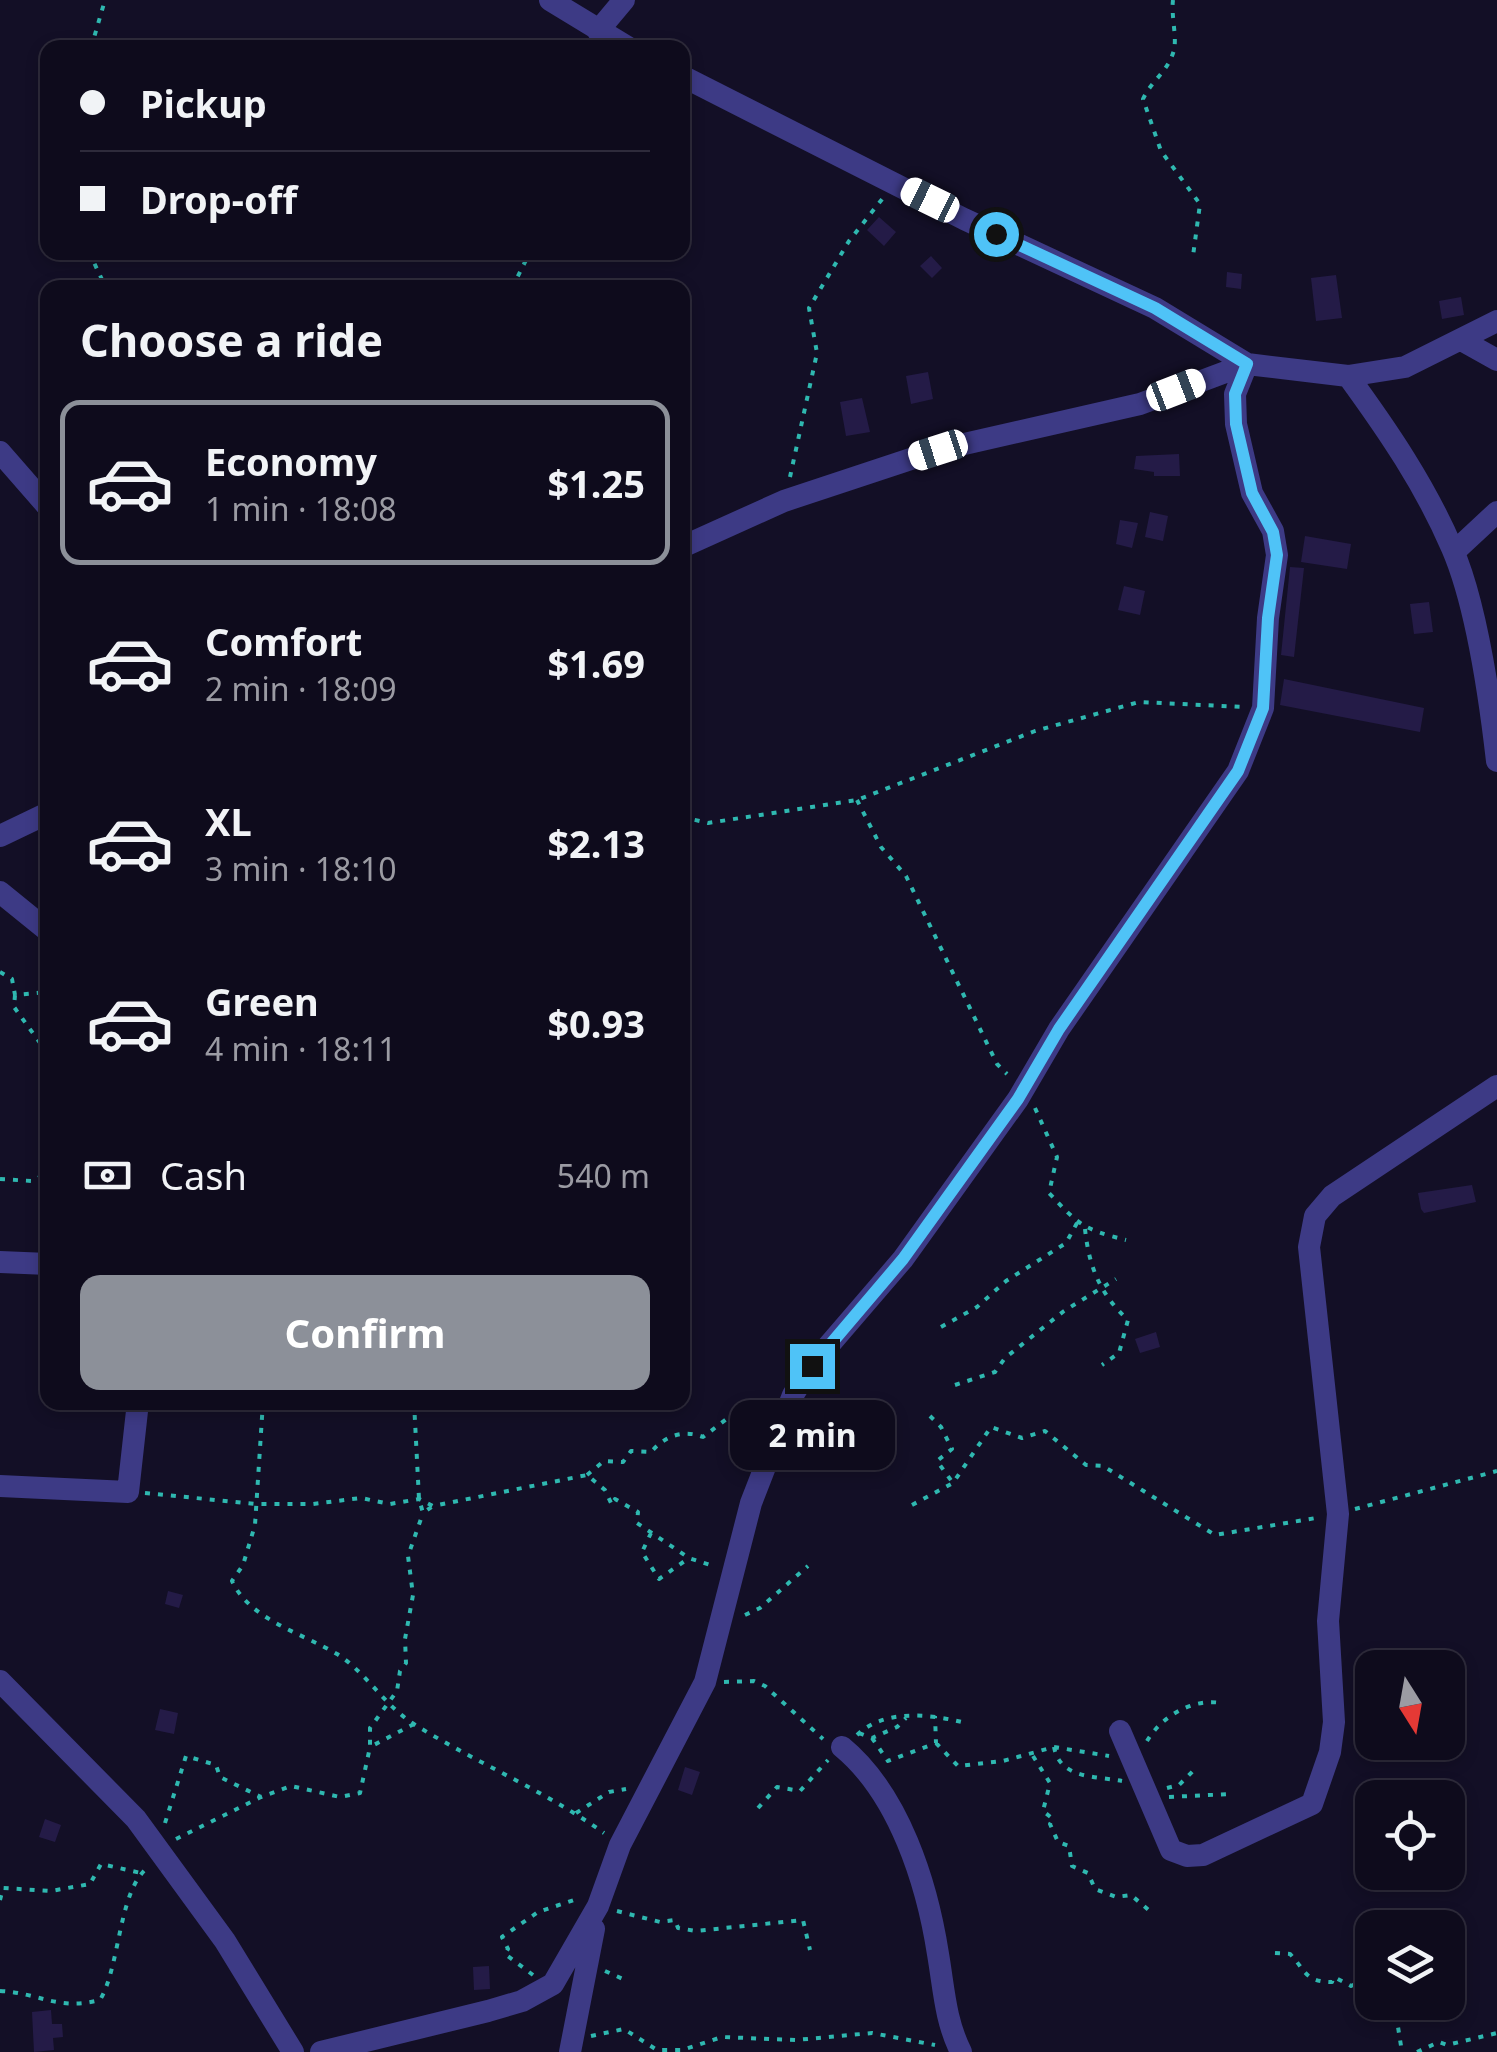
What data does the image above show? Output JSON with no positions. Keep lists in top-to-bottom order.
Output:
{
  "north": "bottom",
  "page": {
    "banner": ["Pickup", "Drop-off"],
    "heading": "Choose a ride",
    "list": [
      {
        "name": "Economy",
        "note": "1 min · 18:08",
        "value": "$1.25"
      },
      {
        "name": "Comfort",
        "note": "2 min · 18:09",
        "value": "$1.69"
      },
      {
        "name": "XL",
        "note": "3 min · 18:10",
        "value": "$2.13"
      },
      {
        "name": "Green",
        "note": "4 min · 18:11",
        "value": "$0.93"
      }
    ],
    "pay": ["Cash", "540 m"],
    "buttons": "Confirm",
    "bubble": "2 min"
  }
}
